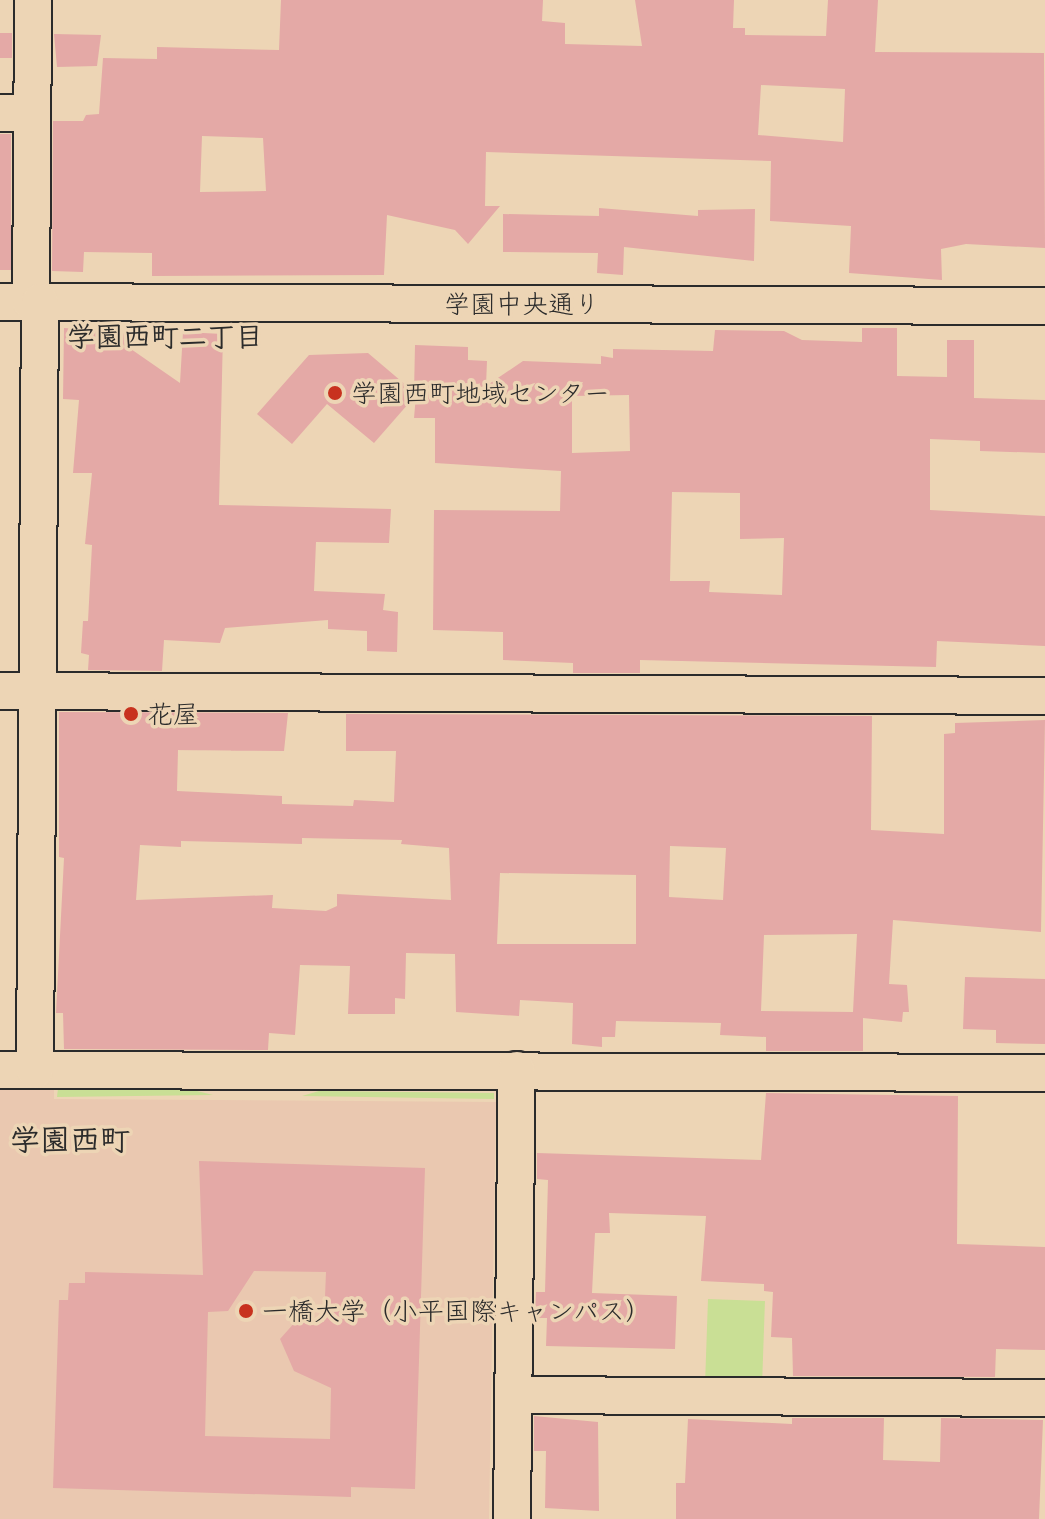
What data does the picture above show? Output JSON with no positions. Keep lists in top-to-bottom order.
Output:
{
  "streets": {
    "street": ["学園中央通り"]
  },
  "districts": ["学園西町二丁目", "学園西町"],
  "places": ["学園西町地域センター", "花屋", "一橋大学（小平国際キャンパス）"]
}
